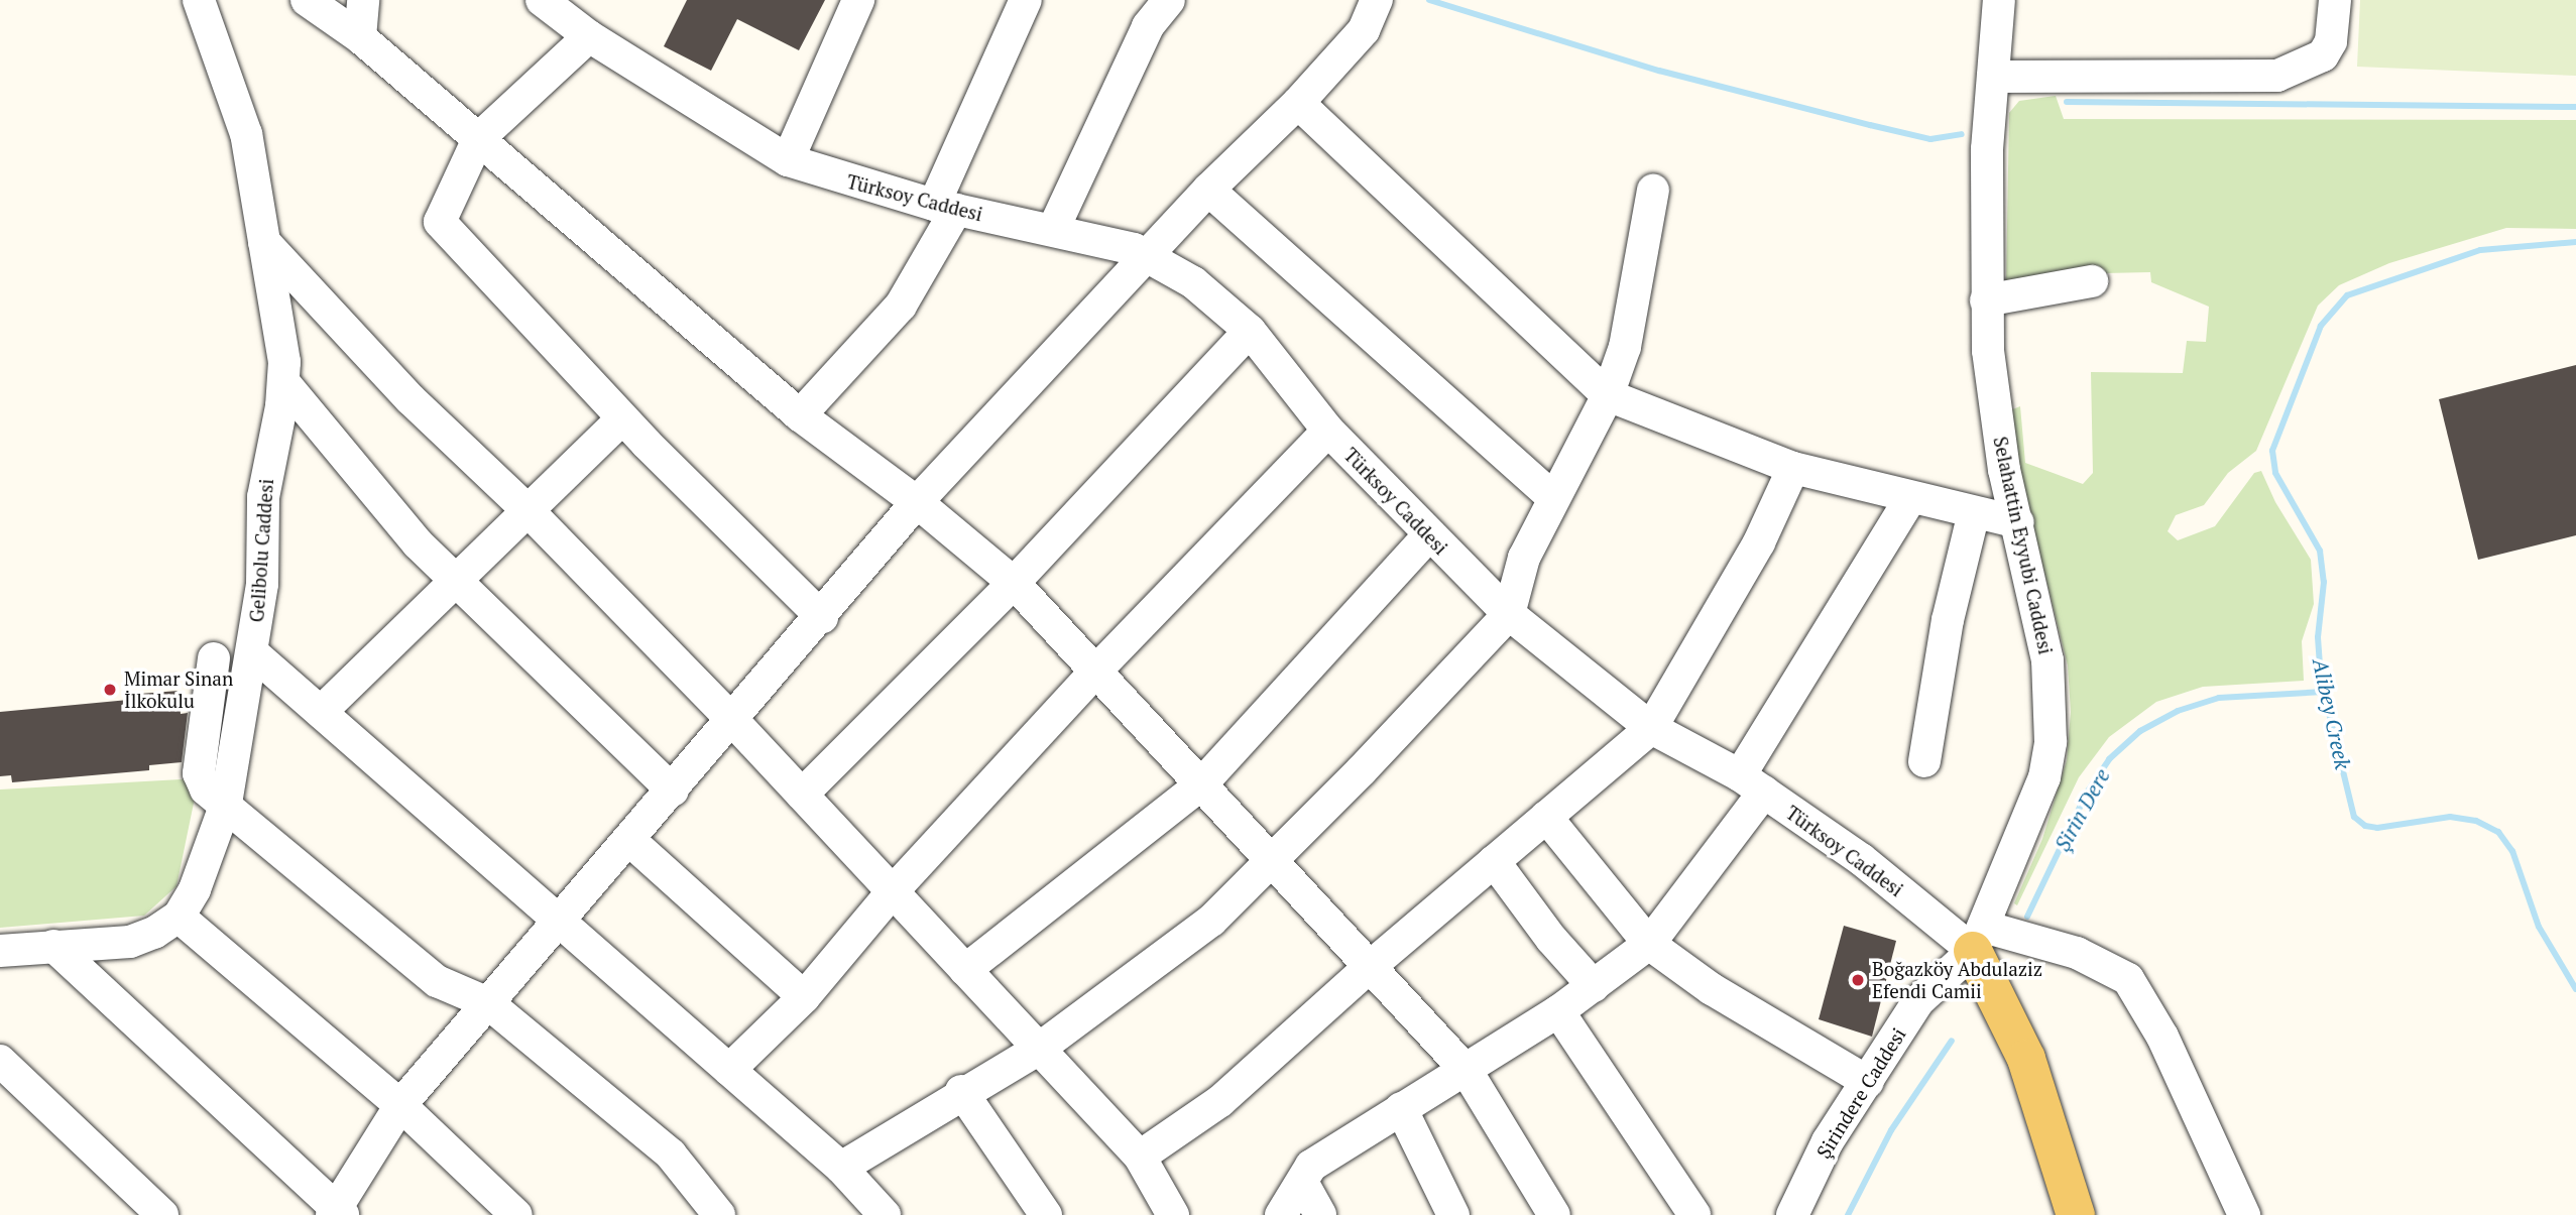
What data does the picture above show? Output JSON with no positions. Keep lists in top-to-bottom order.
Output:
{
  "streets": {
    "main road": ["Türksoy Caddesi"],
    "street": ["Selahattin Eyyubi Caddesi", "Gelibolu Caddesi", "Şirindere Caddesi"]
  },
  "crossings": [
    ["Türksoy Caddesi", "Selahattin Eyyubi Caddesi"],
    ["Türksoy Caddesi", "Şirindere Caddesi"],
    ["Selahattin Eyyubi Caddesi", "Şirindere Caddesi"]
  ],
  "water": ["Alibey Creek", "Şirin Dere"],
  "places": ["Mimar Sinan İlkokulu", "Boğazköy Abdulaziz Efendi Camii"]
}
